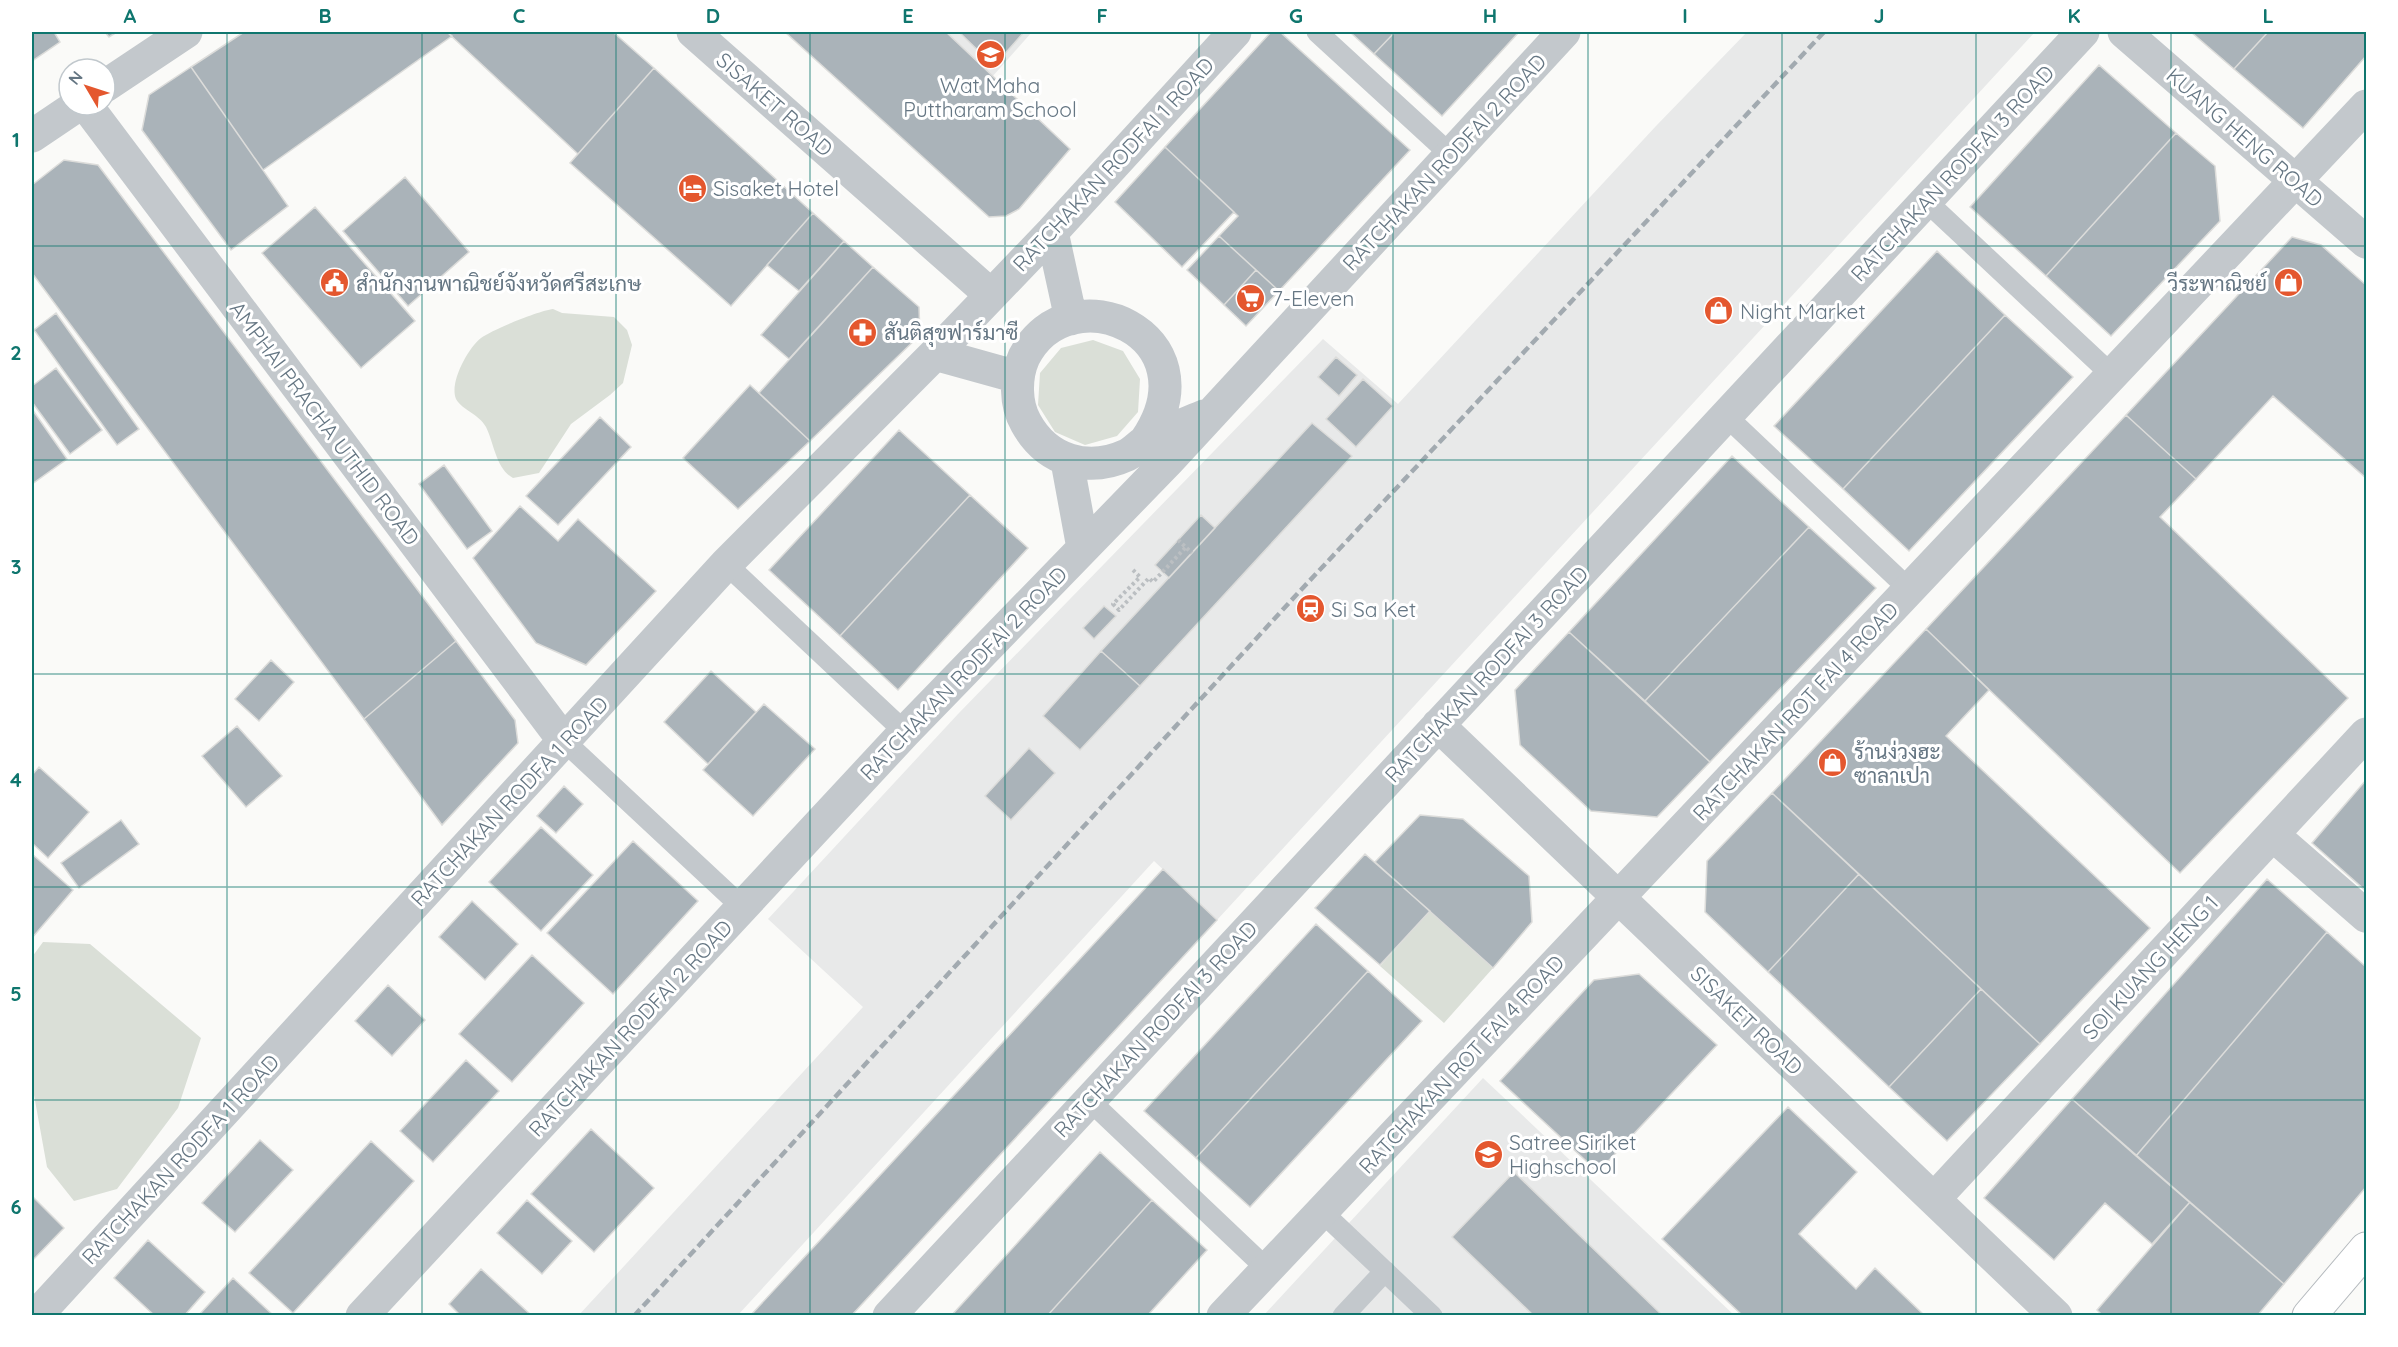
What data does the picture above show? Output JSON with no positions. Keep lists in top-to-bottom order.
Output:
{
  "streets": {
    "street": [
      "SISAKET ROAD",
      "KUANG HENG ROAD",
      "RATCHAKAN RODFAI 2 ROAD",
      "RATCHAKAN RODFAI 1 ROAD",
      "RATCHAKAN RODFAI 3 ROAD",
      "AMPHAI PRACHA UTHID ROAD",
      "RATCHAKAN ROT FAI 4 ROAD",
      "RATCHAKAN RODFA 1 ROAD",
      "SOI KUANG HENG 1"
    ]
  },
  "crossings": [
    ["SISAKET ROAD", "RATCHAKAN RODFAI 1 ROAD"],
    ["SISAKET ROAD", "RATCHAKAN RODFAI 3 ROAD"],
    ["SISAKET ROAD", "RATCHAKAN ROT FAI 4 ROAD"],
    ["SISAKET ROAD", "RATCHAKAN RODFA 1 ROAD"],
    ["SISAKET ROAD", "SOI KUANG HENG 1"],
    ["KUANG HENG ROAD", "RATCHAKAN ROT FAI 4 ROAD"],
    ["RATCHAKAN RODFAI 1 ROAD", "RATCHAKAN RODFA 1 ROAD"],
    ["AMPHAI PRACHA UTHID ROAD", "RATCHAKAN RODFA 1 ROAD"]
  ],
  "places": {
    "school or university": ["Wat Maha Puttharam School", "Satree Siriket Highschool"],
    "hotel": ["Sisaket Hotel"],
    "public building": ["สำนักงานพาณิชย์จังหวัดศรีสะเกษ"],
    "shop": ["วีระพาณิชย์", "Night Market", "ร้านง่วงฮะ ซาลาเปา"],
    "supermarket": ["7-Eleven"],
    "pharmacy": ["สันติสุขฟาร์มาซี"],
    "station": ["Si Sa Ket"]
  },
  "north": "top left",
  "grid": {
    "columns": [
      "A",
      "B",
      "C",
      "D",
      "E",
      "F",
      "G",
      "H",
      "I",
      "J",
      "K",
      "L"
    ],
    "rows": [
      "1",
      "2",
      "3",
      "4",
      "5",
      "6"
    ]
  }
}
